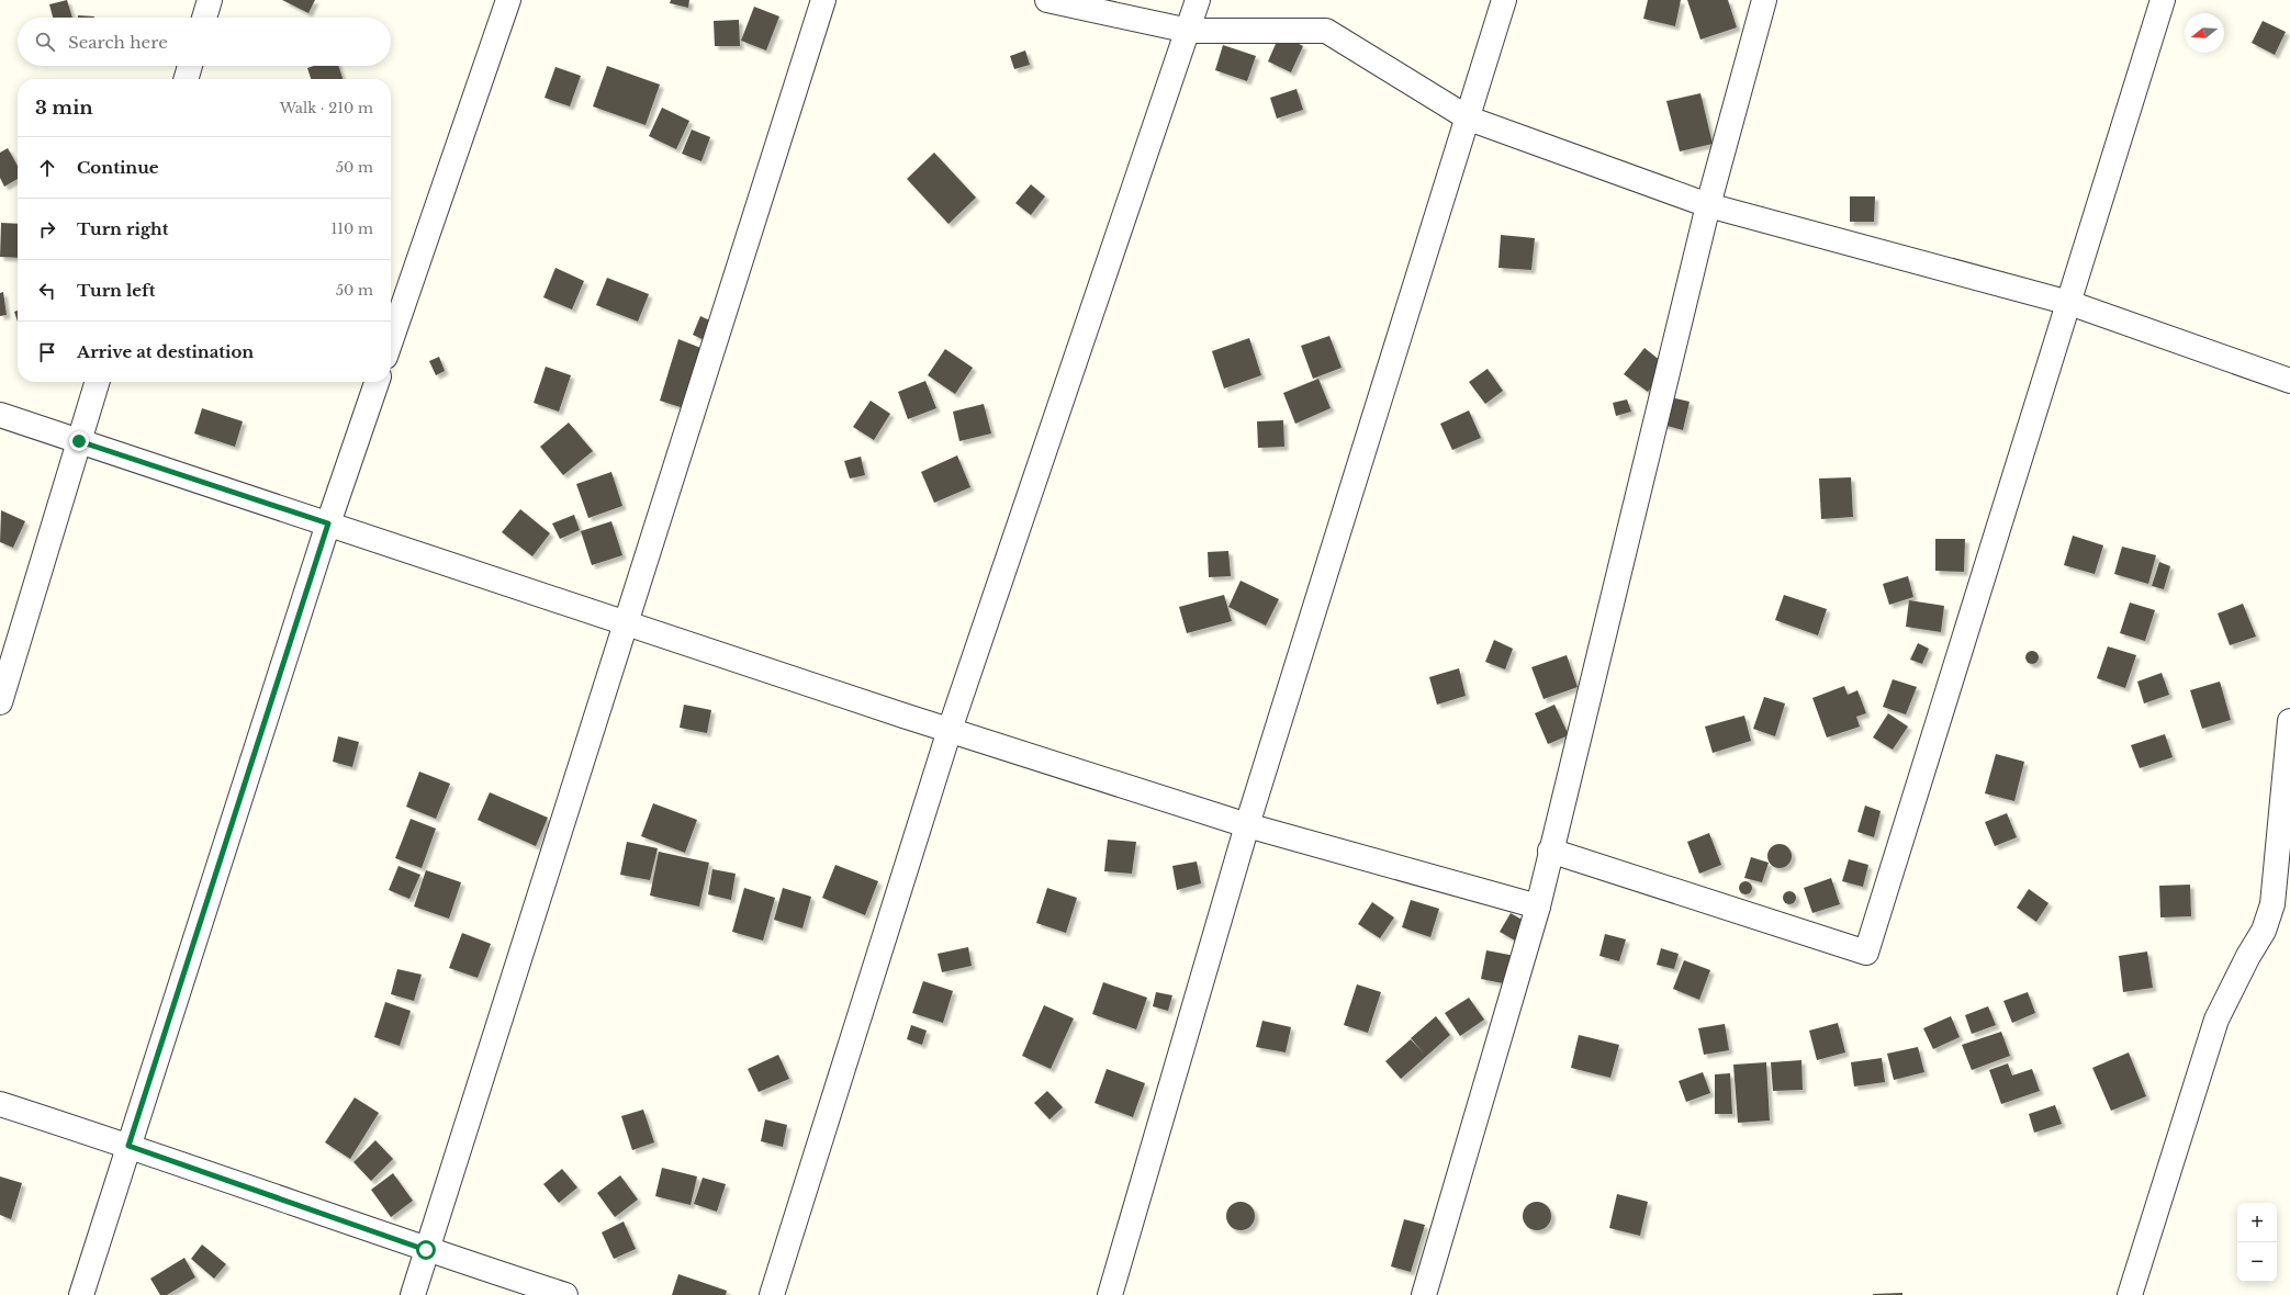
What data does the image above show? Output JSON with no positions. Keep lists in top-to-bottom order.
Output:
{
  "north": "left",
  "page": {
    "search": "Search here",
    "heading": ["3 min", "Walk · 210 m"],
    "list": [
      ["Continue", "50 m"],
      ["Turn right", "110 m"],
      ["Turn left", "50 m"],
      "Arrive at destination"
    ],
    "map_buttons": ["+", "−"]
  }
}
